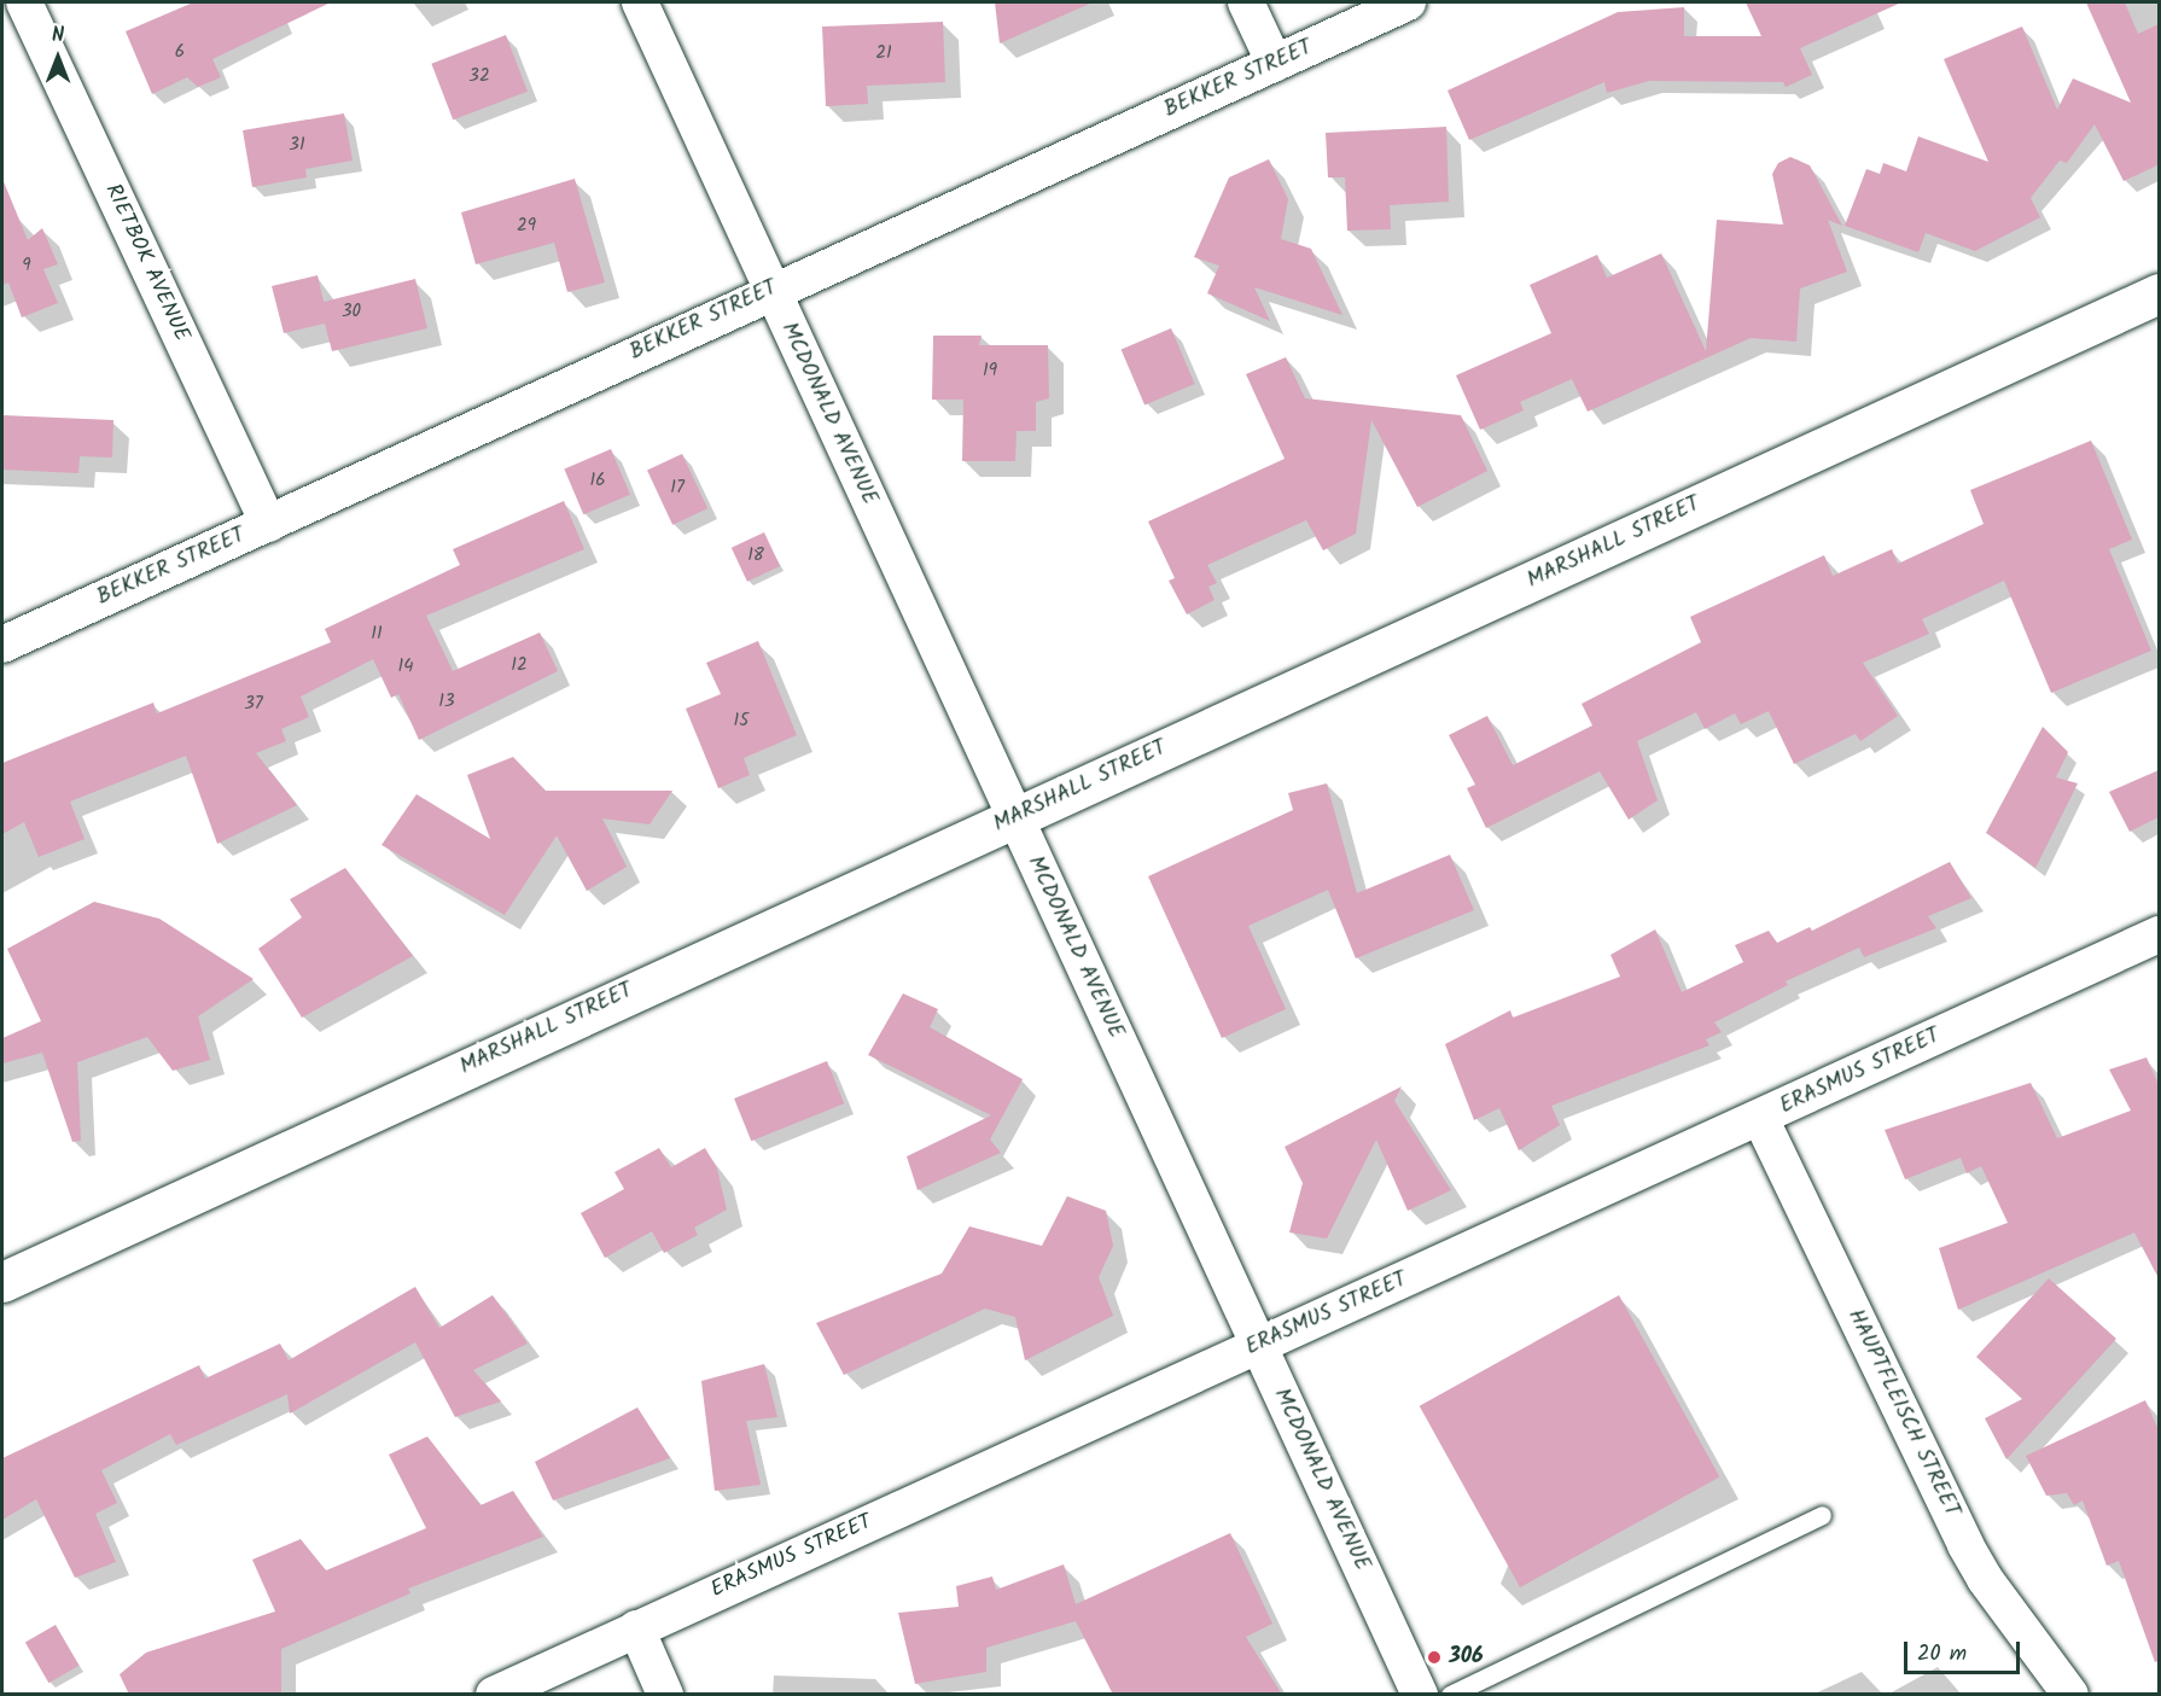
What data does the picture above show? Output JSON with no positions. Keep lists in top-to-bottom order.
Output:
{
  "streets": {
    "street": [
      "BEKKER STREET",
      "RIETBOK AVENUE",
      "MCDONALD AVENUE",
      "MARSHALL STREET",
      "ERASMUS STREET",
      "HAUPTFLEISCH STREET"
    ]
  },
  "crossings": [
    ["BEKKER STREET", "RIETBOK AVENUE"],
    ["BEKKER STREET", "MCDONALD AVENUE"],
    ["MCDONALD AVENUE", "MARSHALL STREET"],
    ["MCDONALD AVENUE", "ERASMUS STREET"],
    ["ERASMUS STREET", "HAUPTFLEISCH STREET"]
  ],
  "places": ["306"],
  "house_numbers": [
    "6",
    "21",
    "32",
    "31",
    "29",
    "9",
    "30",
    "19",
    "16",
    "17",
    "18",
    "11",
    "12",
    "14",
    "13",
    "37",
    "15"
  ],
  "scale_bar": "20 m",
  "north": "top"
}
